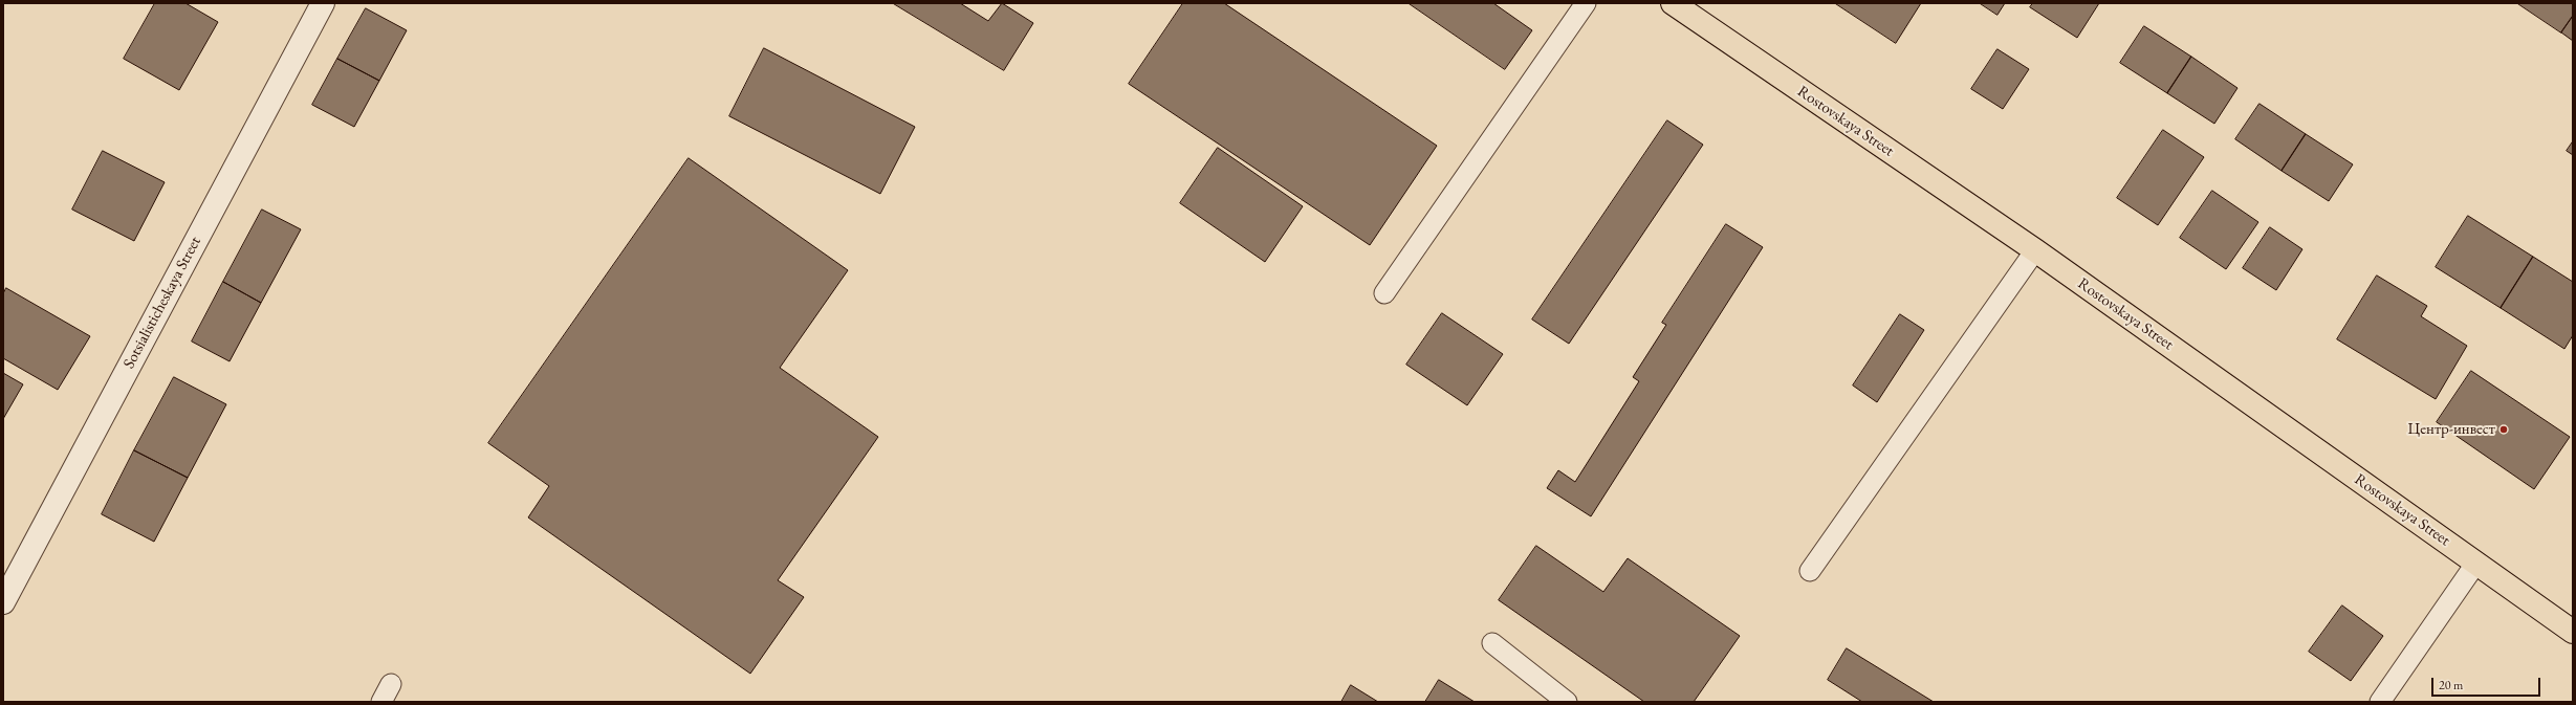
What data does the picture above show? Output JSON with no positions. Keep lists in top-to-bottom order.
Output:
{
  "streets": {
    "main road": ["Rostovskaya Street"],
    "street": ["Sotsialisticheskaya Street"]
  },
  "places": ["Центр-инвест"],
  "scale_bar": "20 m"
}
